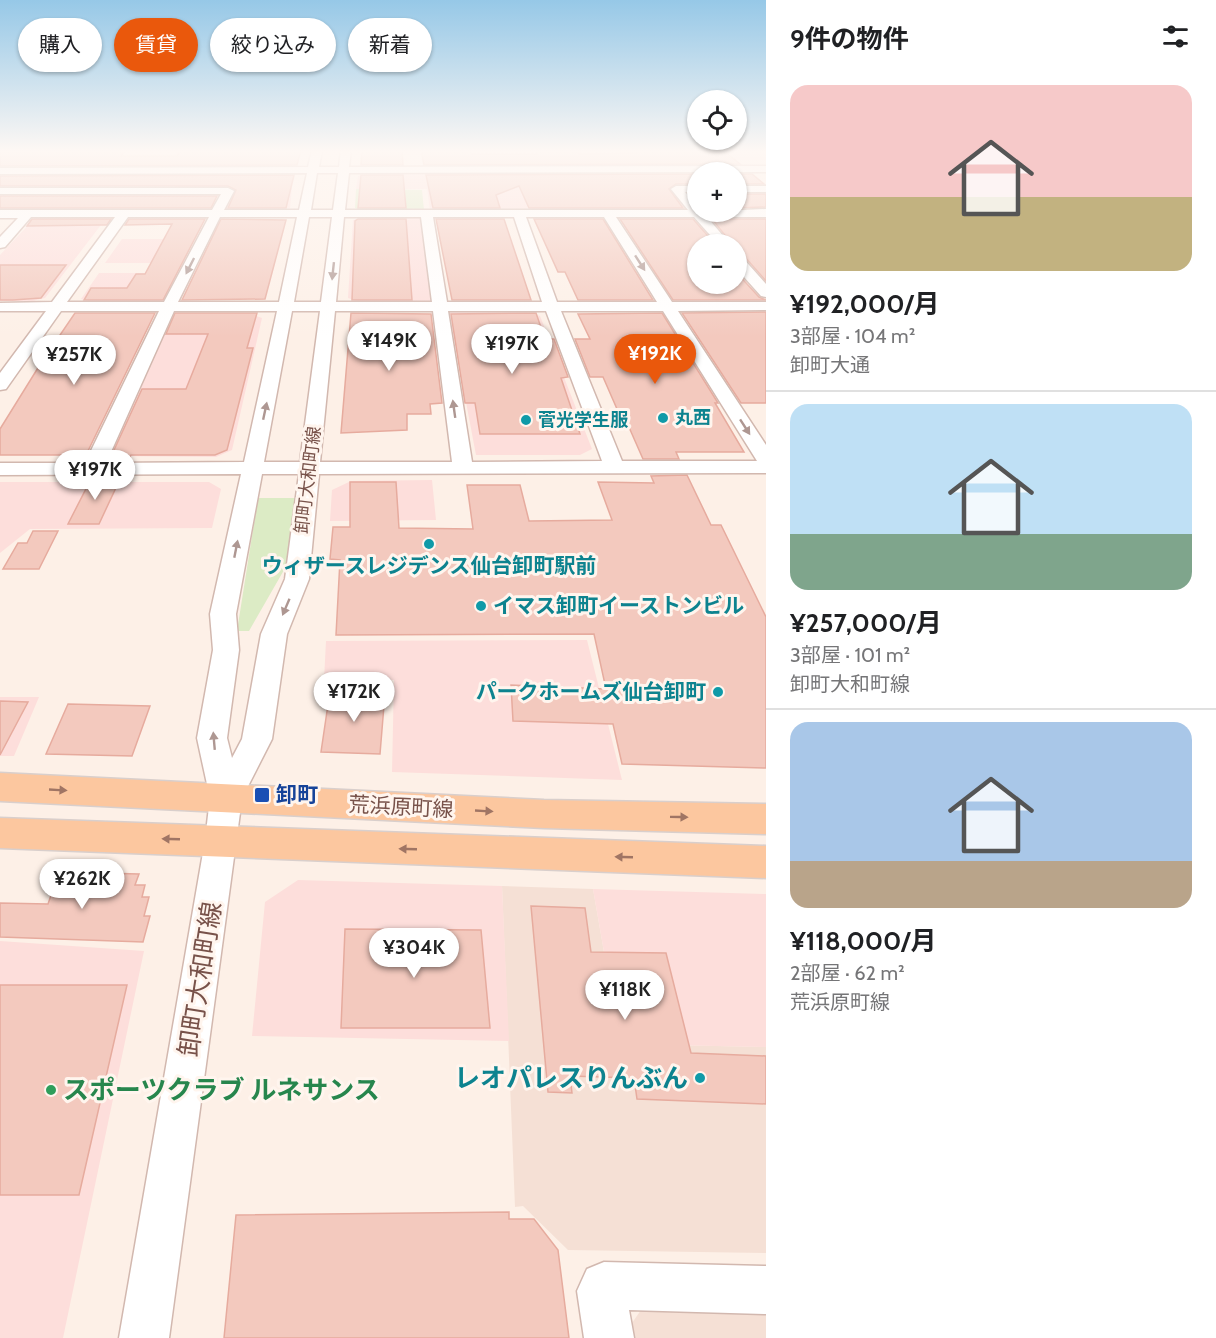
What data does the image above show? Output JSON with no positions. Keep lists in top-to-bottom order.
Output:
{
  "streets": {
    "main road": ["荒浜原町線"],
    "street": ["卸町大和町線"]
  },
  "crossings": [
    ["卸町大和町線", "荒浜原町線"]
  ],
  "places": {
    "other": [
      "丸西",
      "菅光学生服",
      "ウィザースレジデンス仙台卸町駅前",
      "イマス卸町イーストンビル",
      "パークホームズ仙台卸町",
      "レオパレスりんぶん",
      "スポーツクラブ ルネサンス"
    ],
    "transit": ["卸町"]
  },
  "page": {
    "heading": "9件の物件",
    "chip": [
      "購入",
      "賃貸",
      "絞り込み",
      "新着"
    ],
    "list": [
      {
        "name": "¥192,000/月",
        "note": "3部屋 · 104 m² · 卸町大通"
      },
      {
        "name": "¥257,000/月",
        "note": "3部屋 · 101 m² · 卸町大和町線"
      },
      {
        "name": "¥118,000/月",
        "note": "2部屋 · 62 m² · 荒浜原町線"
      }
    ],
    "map_buttons": ["+", "−"],
    "price": [
      "¥149K",
      "¥197K",
      "¥192K",
      "¥257K",
      "¥197K",
      "¥172K",
      "¥262K",
      "¥304K",
      "¥118K"
    ]
  }
}
